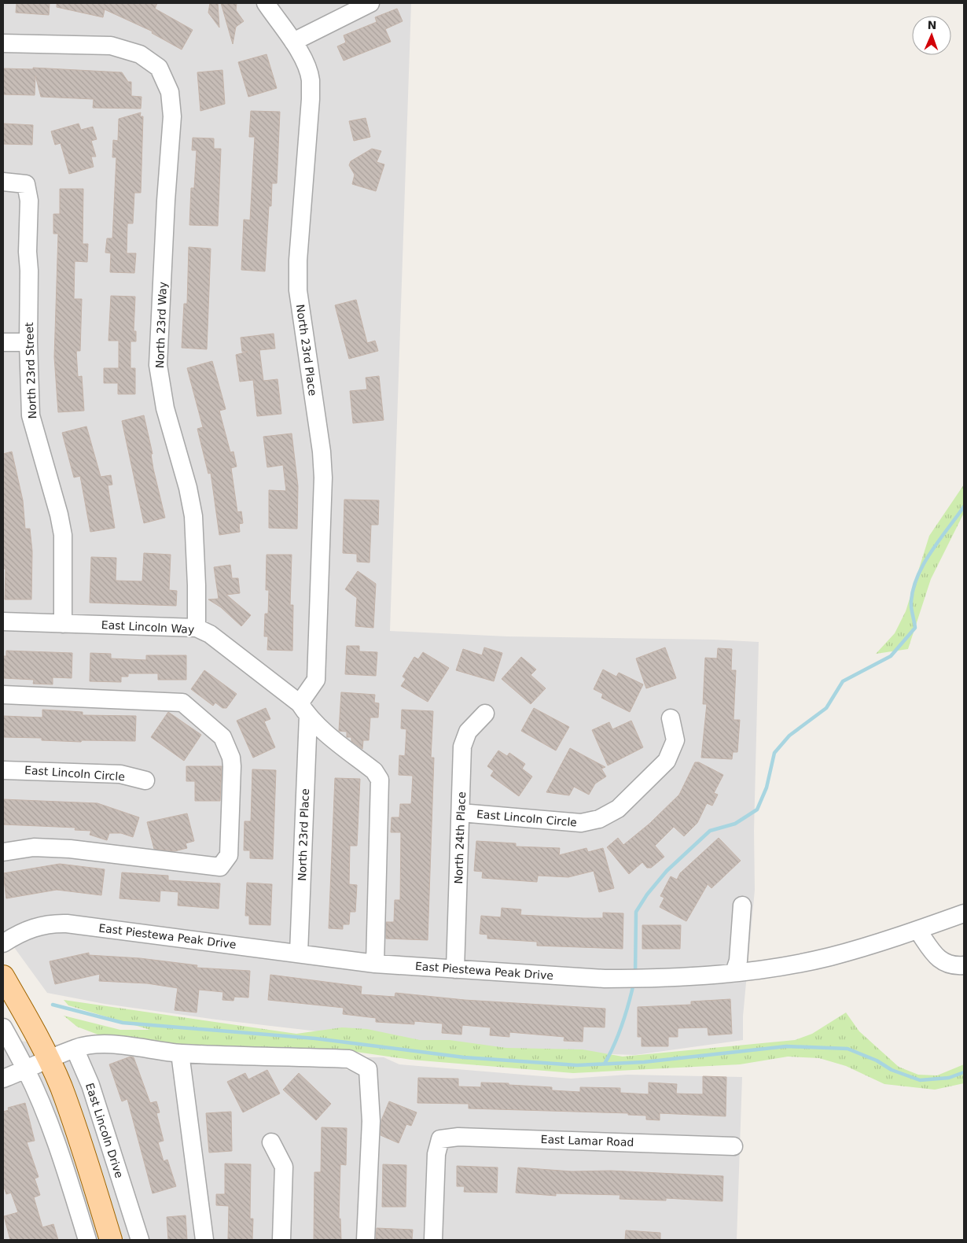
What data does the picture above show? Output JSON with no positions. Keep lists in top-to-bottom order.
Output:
{
  "streets": {
    "street": [
      "North 23rd Way",
      "North 23rd Place",
      "North 23rd Street",
      "East Lincoln Way",
      "East Lincoln Circle",
      "North 24th Place",
      "East Piestewa Peak Drive",
      "East Lincoln Drive",
      "East Lamar Road"
    ]
  },
  "crossings": [
    ["North 23rd Way", "East Lincoln Way"],
    ["North 23rd Place", "East Lincoln Way"],
    ["North 23rd Place", "East Piestewa Peak Drive"],
    ["North 23rd Street", "East Lincoln Way"],
    ["East Lincoln Way", "East Piestewa Peak Drive"],
    ["East Lincoln Circle", "North 24th Place"],
    ["North 24th Place", "East Piestewa Peak Drive"]
  ],
  "north": "top"
}
